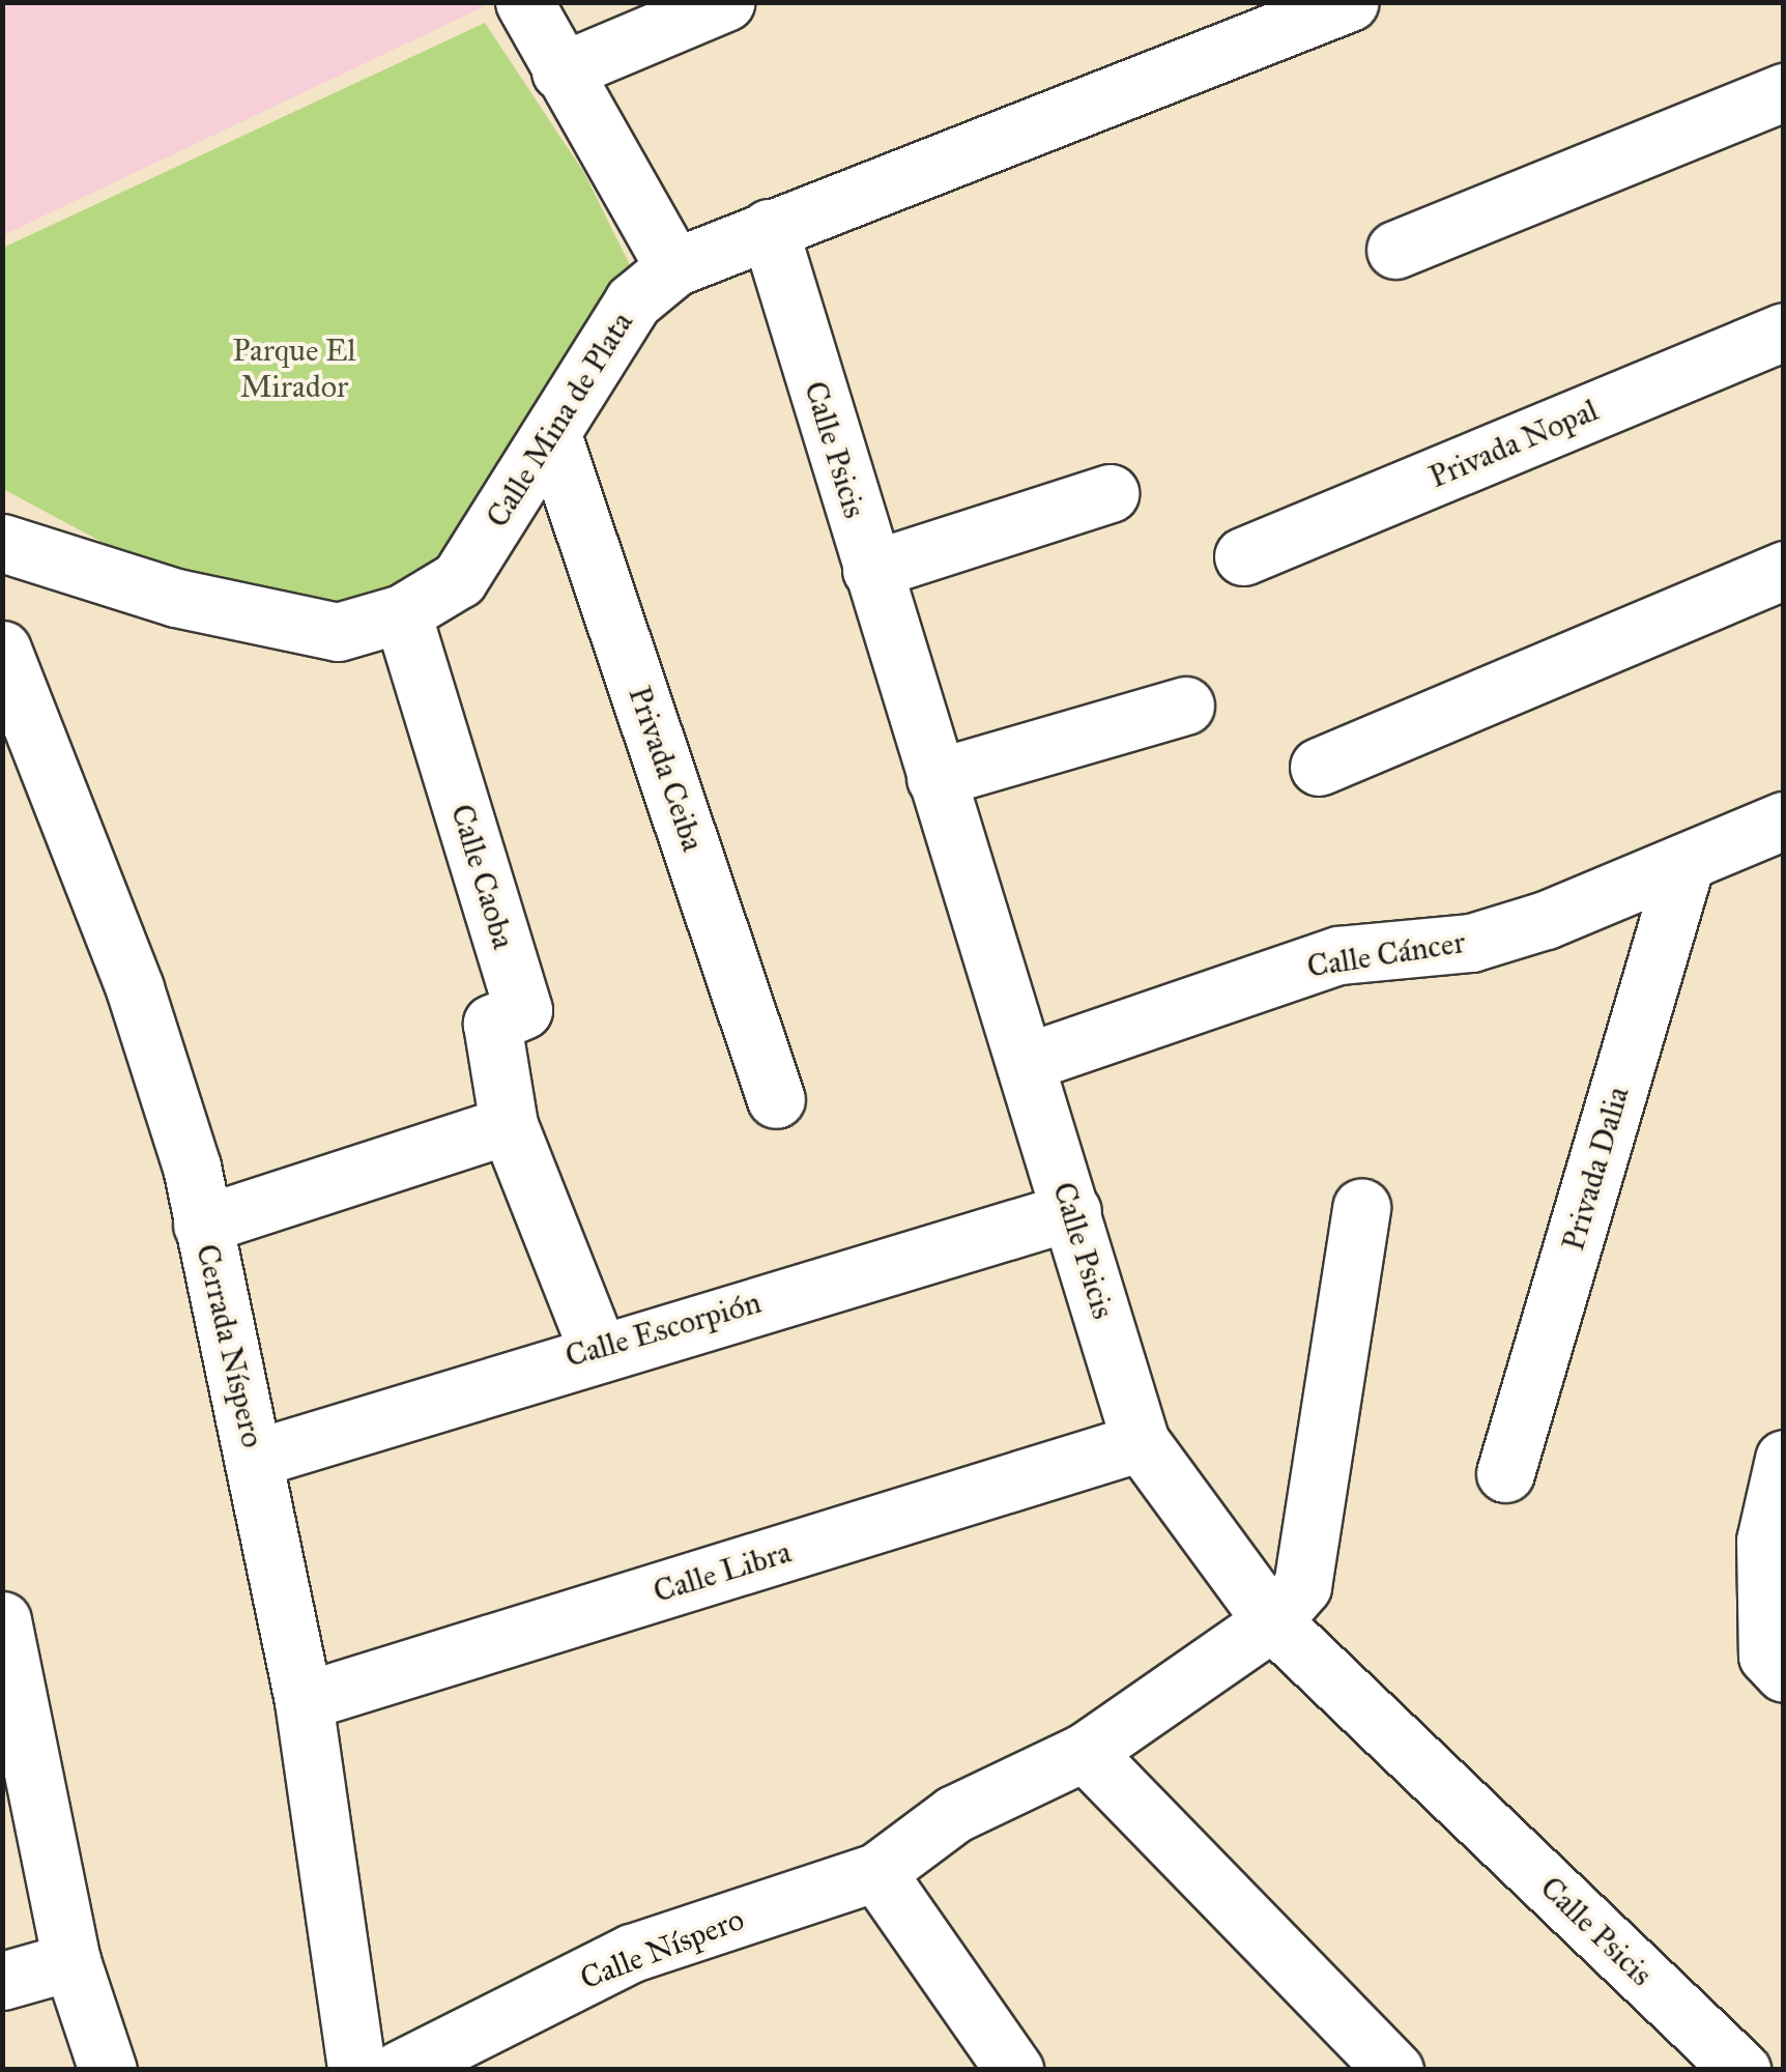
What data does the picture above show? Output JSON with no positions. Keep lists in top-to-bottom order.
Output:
{
  "streets": {
    "street": [
      "Calle Mina de Plata",
      "Privada Nopal",
      "Calle Psicis",
      "Privada Ceiba",
      "Calle Caoba",
      "Calle Cáncer",
      "Privada Dalia",
      "Calle Escorpión",
      "Cerrada Níspero",
      "Calle Libra",
      "Calle Níspero"
    ]
  },
  "crossings": [
    ["Calle Mina de Plata", "Calle Psicis"],
    ["Calle Mina de Plata", "Privada Ceiba"],
    ["Calle Mina de Plata", "Calle Caoba"],
    ["Calle Psicis", "Calle Cáncer"],
    ["Calle Psicis", "Calle Escorpión"],
    ["Calle Psicis", "Calle Libra"],
    ["Calle Psicis", "Calle Níspero"],
    ["Calle Cáncer", "Privada Dalia"],
    ["Calle Escorpión", "Cerrada Níspero"],
    ["Cerrada Níspero", "Calle Libra"]
  ],
  "parks": ["Parque El Mirador"]
}
